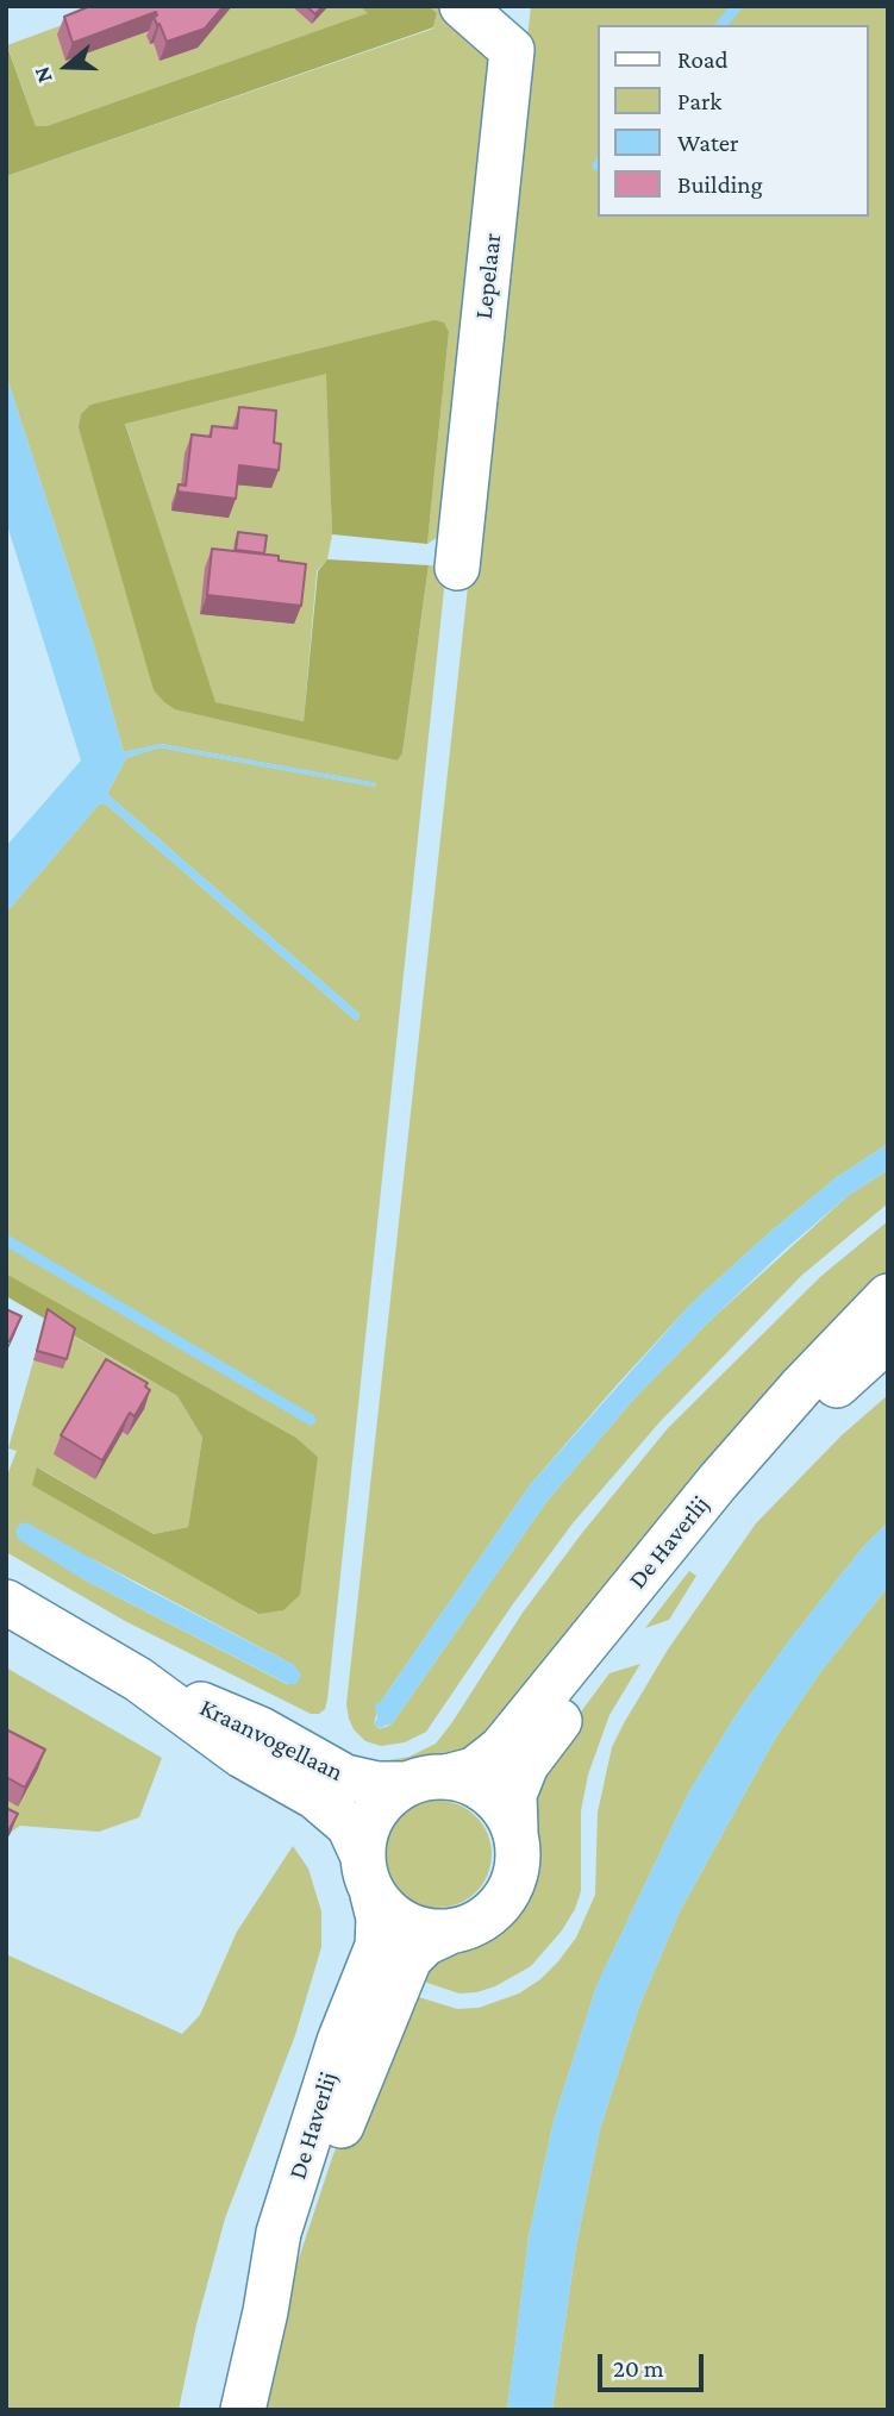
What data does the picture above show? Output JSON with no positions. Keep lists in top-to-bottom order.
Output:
{
  "streets": {
    "street": ["Lepelaar", "De Haverlij", "Kraanvogellaan"]
  },
  "crossings": [
    ["De Haverlij", "Kraanvogellaan"]
  ],
  "legend": [
    "Road",
    "Park",
    "Water",
    "Building"
  ],
  "scale_bar": "20 m",
  "north": "left"
}
